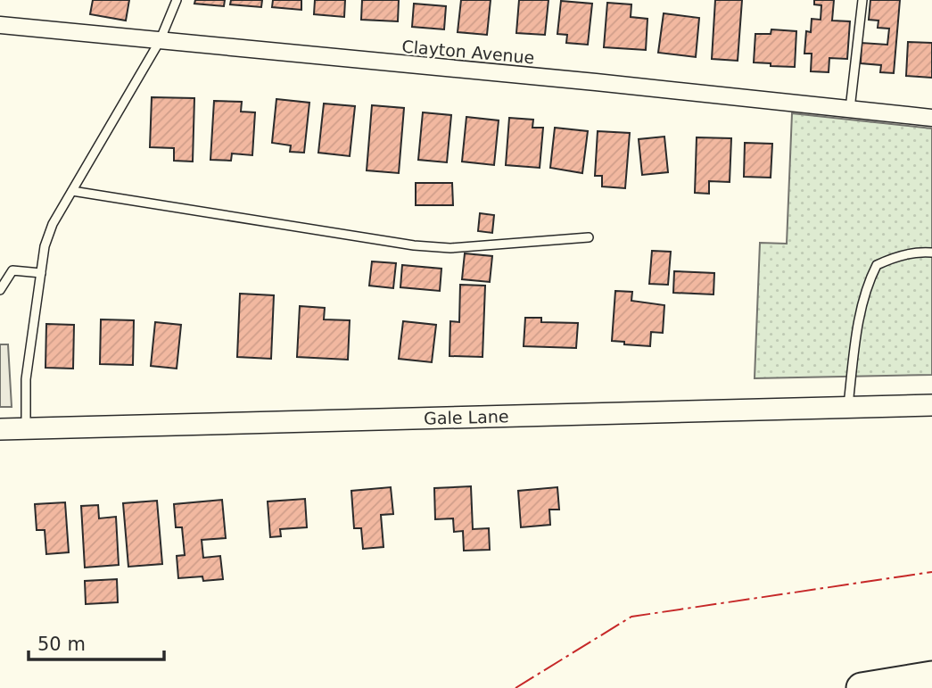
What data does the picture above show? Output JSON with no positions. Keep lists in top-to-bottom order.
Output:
{
  "streets": {
    "street": ["Clayton Avenue", "Gale Lane"]
  },
  "scale_bar": "50 m"
}
